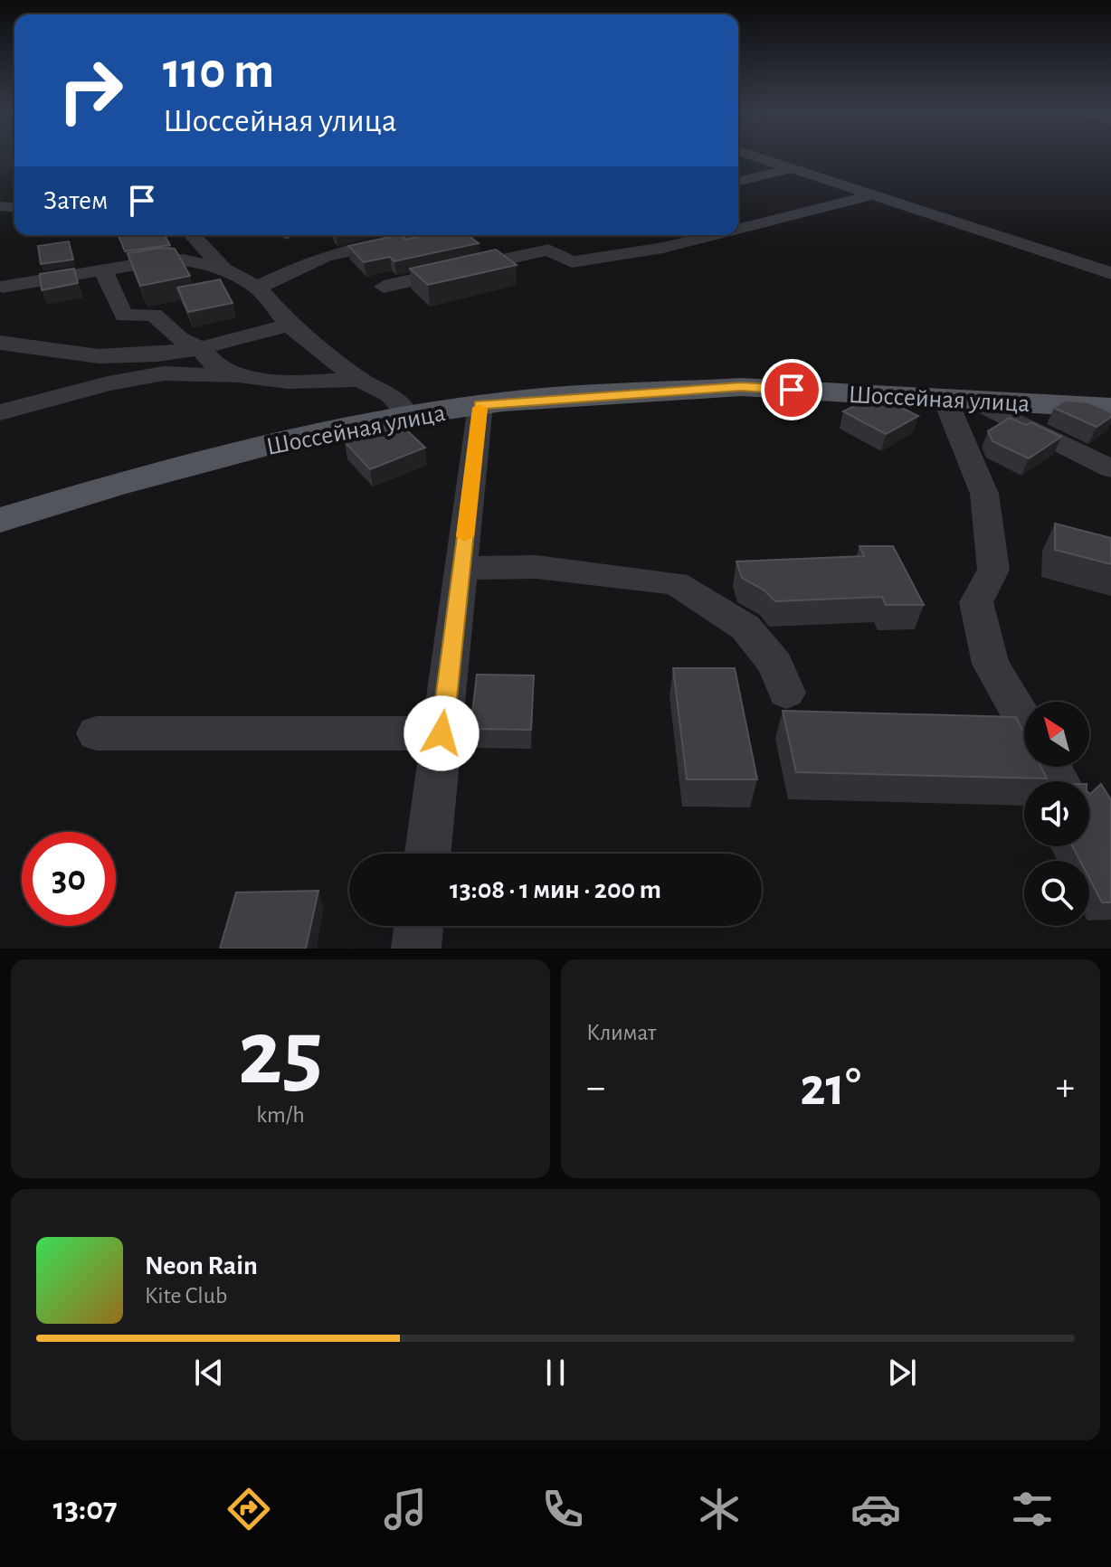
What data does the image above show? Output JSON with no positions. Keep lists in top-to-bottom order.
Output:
{
  "streets": {
    "main road": ["Шоссейная улица"]
  },
  "north": "top left",
  "page": {
    "turn": ["110 m", "Шоссейная улица"],
    "then": "Затем",
    "limit": "30",
    "trip": "13:08 · 1 мин · 200 m",
    "tile": [
      ["25", "km/h"],
      "Климат"
    ],
    "heat": ["−", "21°", "+"],
    "song": ["Neon Rain", "Kite Club"],
    "tabs": "13:07"
  }
}
